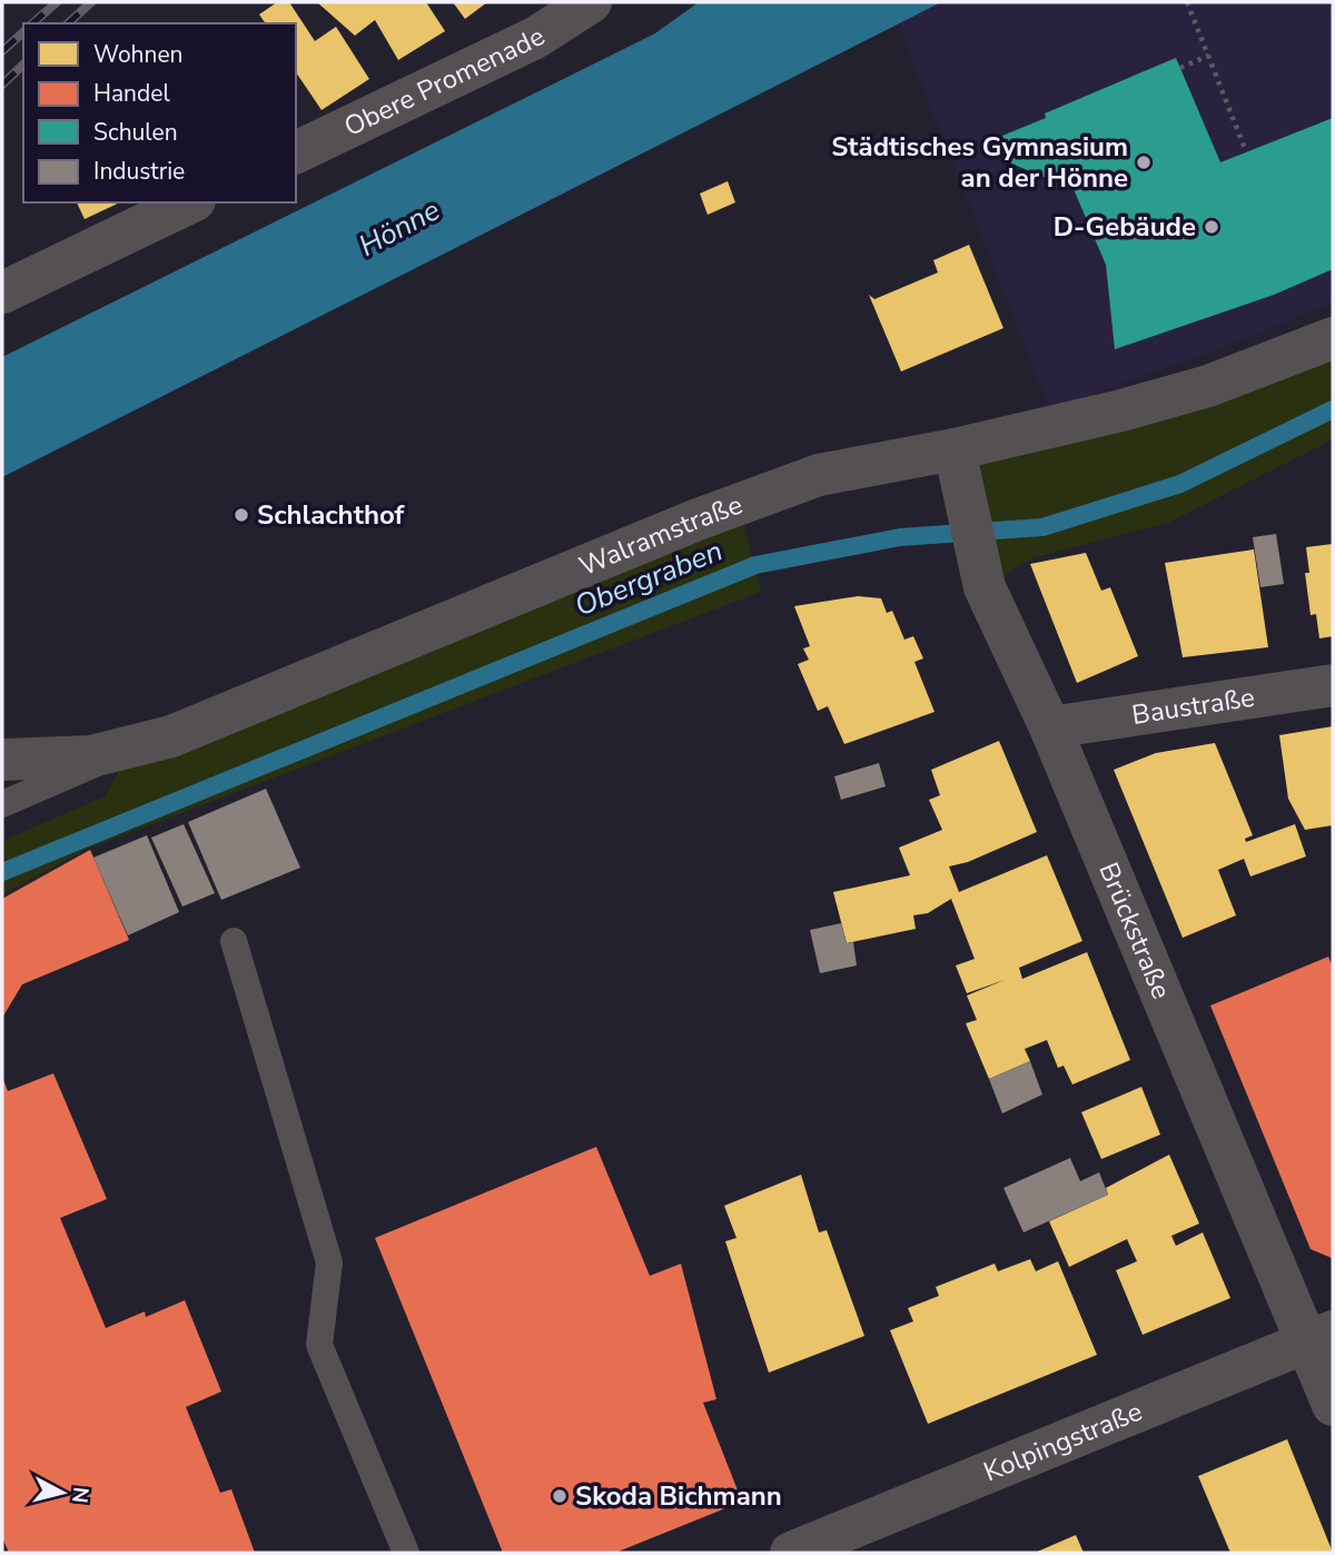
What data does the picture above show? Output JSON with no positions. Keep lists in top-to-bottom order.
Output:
{
  "streets": {
    "street": [
      "Obere Promenade",
      "Walramstraße",
      "Baustraße",
      "Brückstraße",
      "Kolpingstraße"
    ]
  },
  "crossings": [
    ["Walramstraße", "Brückstraße"],
    ["Baustraße", "Brückstraße"],
    ["Brückstraße", "Kolpingstraße"]
  ],
  "water": ["Hönne", "Obergraben"],
  "places": [
    "Städtisches Gymnasium an der Hönne",
    "D-Gebäude",
    "Schlachthof",
    "Skoda Bichmann"
  ],
  "legend": [
    "Wohnen",
    "Handel",
    "Schulen",
    "Industrie"
  ],
  "north": "right"
}
